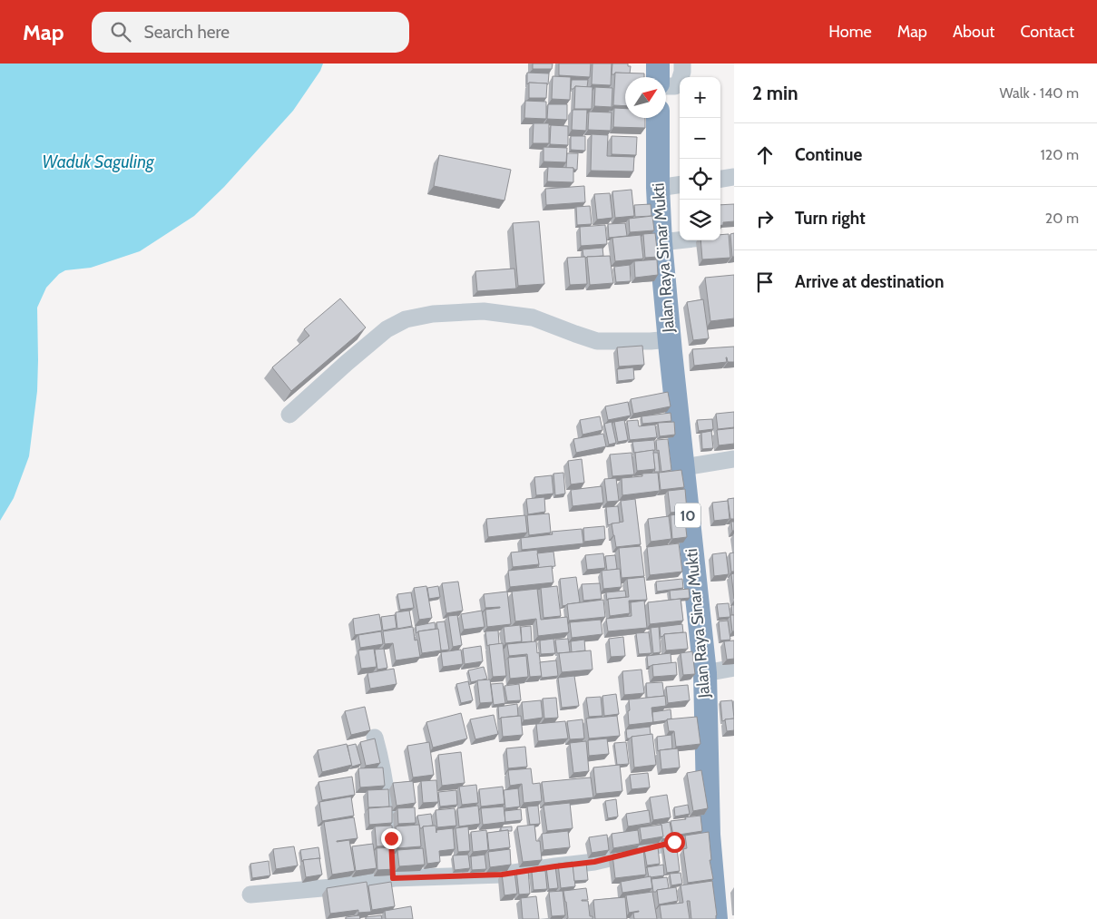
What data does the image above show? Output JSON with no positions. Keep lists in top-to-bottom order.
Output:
{
  "streets": {
    "highway": ["Jalan Raya Sinar Mukti", "10"]
  },
  "water": ["Waduk Saguling"],
  "north": "top right",
  "page": {
    "header": "Map",
    "search": "Search here",
    "nav": [
      "Home",
      "Map",
      "About",
      "Contact"
    ],
    "heading": ["2 min", "Walk · 140 m"],
    "map_buttons": ["+", "−"],
    "list": [
      ["Continue", "120 m"],
      ["Turn right", "20 m"],
      "Arrive at destination"
    ]
  }
}
